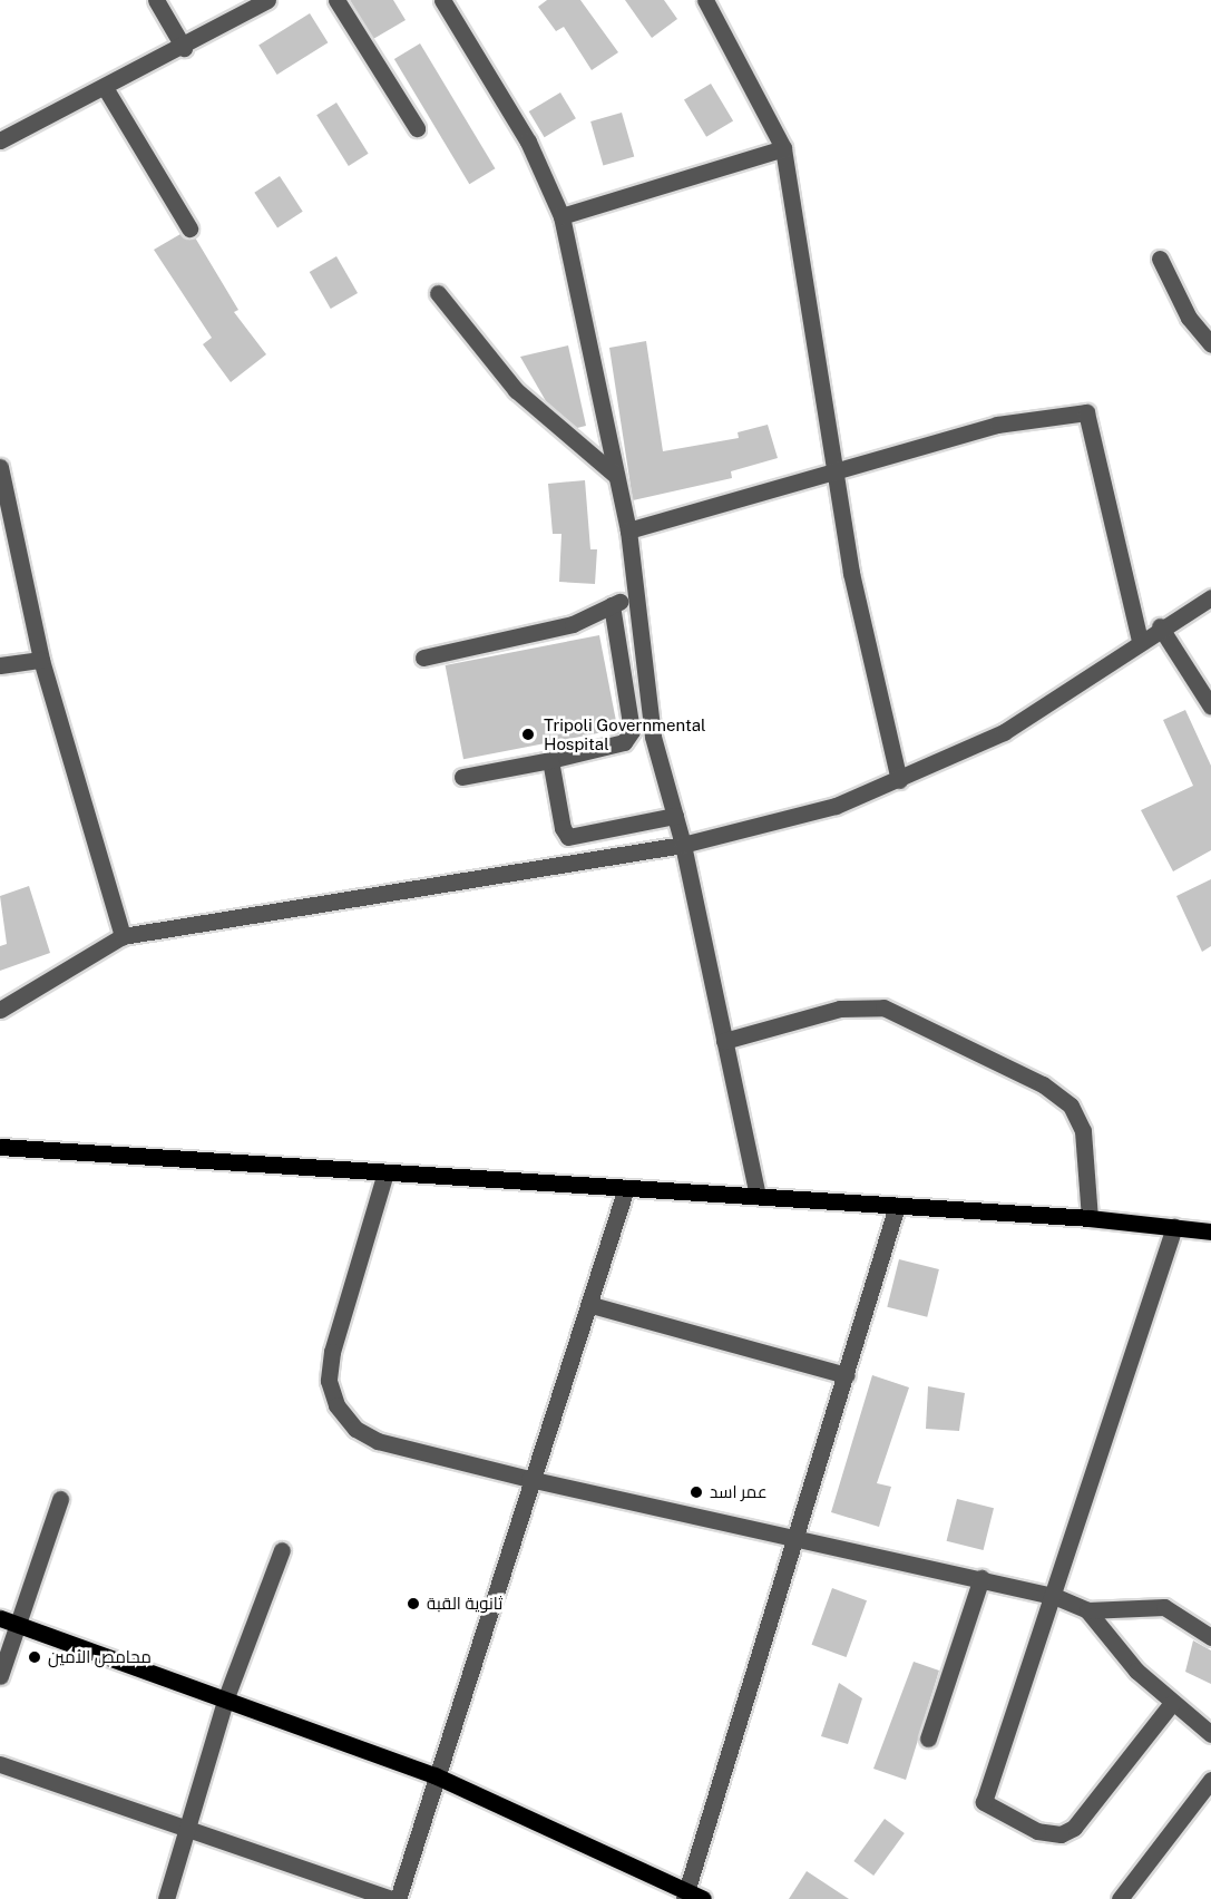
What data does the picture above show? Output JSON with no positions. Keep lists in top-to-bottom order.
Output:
{
  "places": [
    "Tripoli Governmental Hospital",
    "عمر اسد",
    "ثانوية القبة",
    "محامص الأمين"
  ]
}
